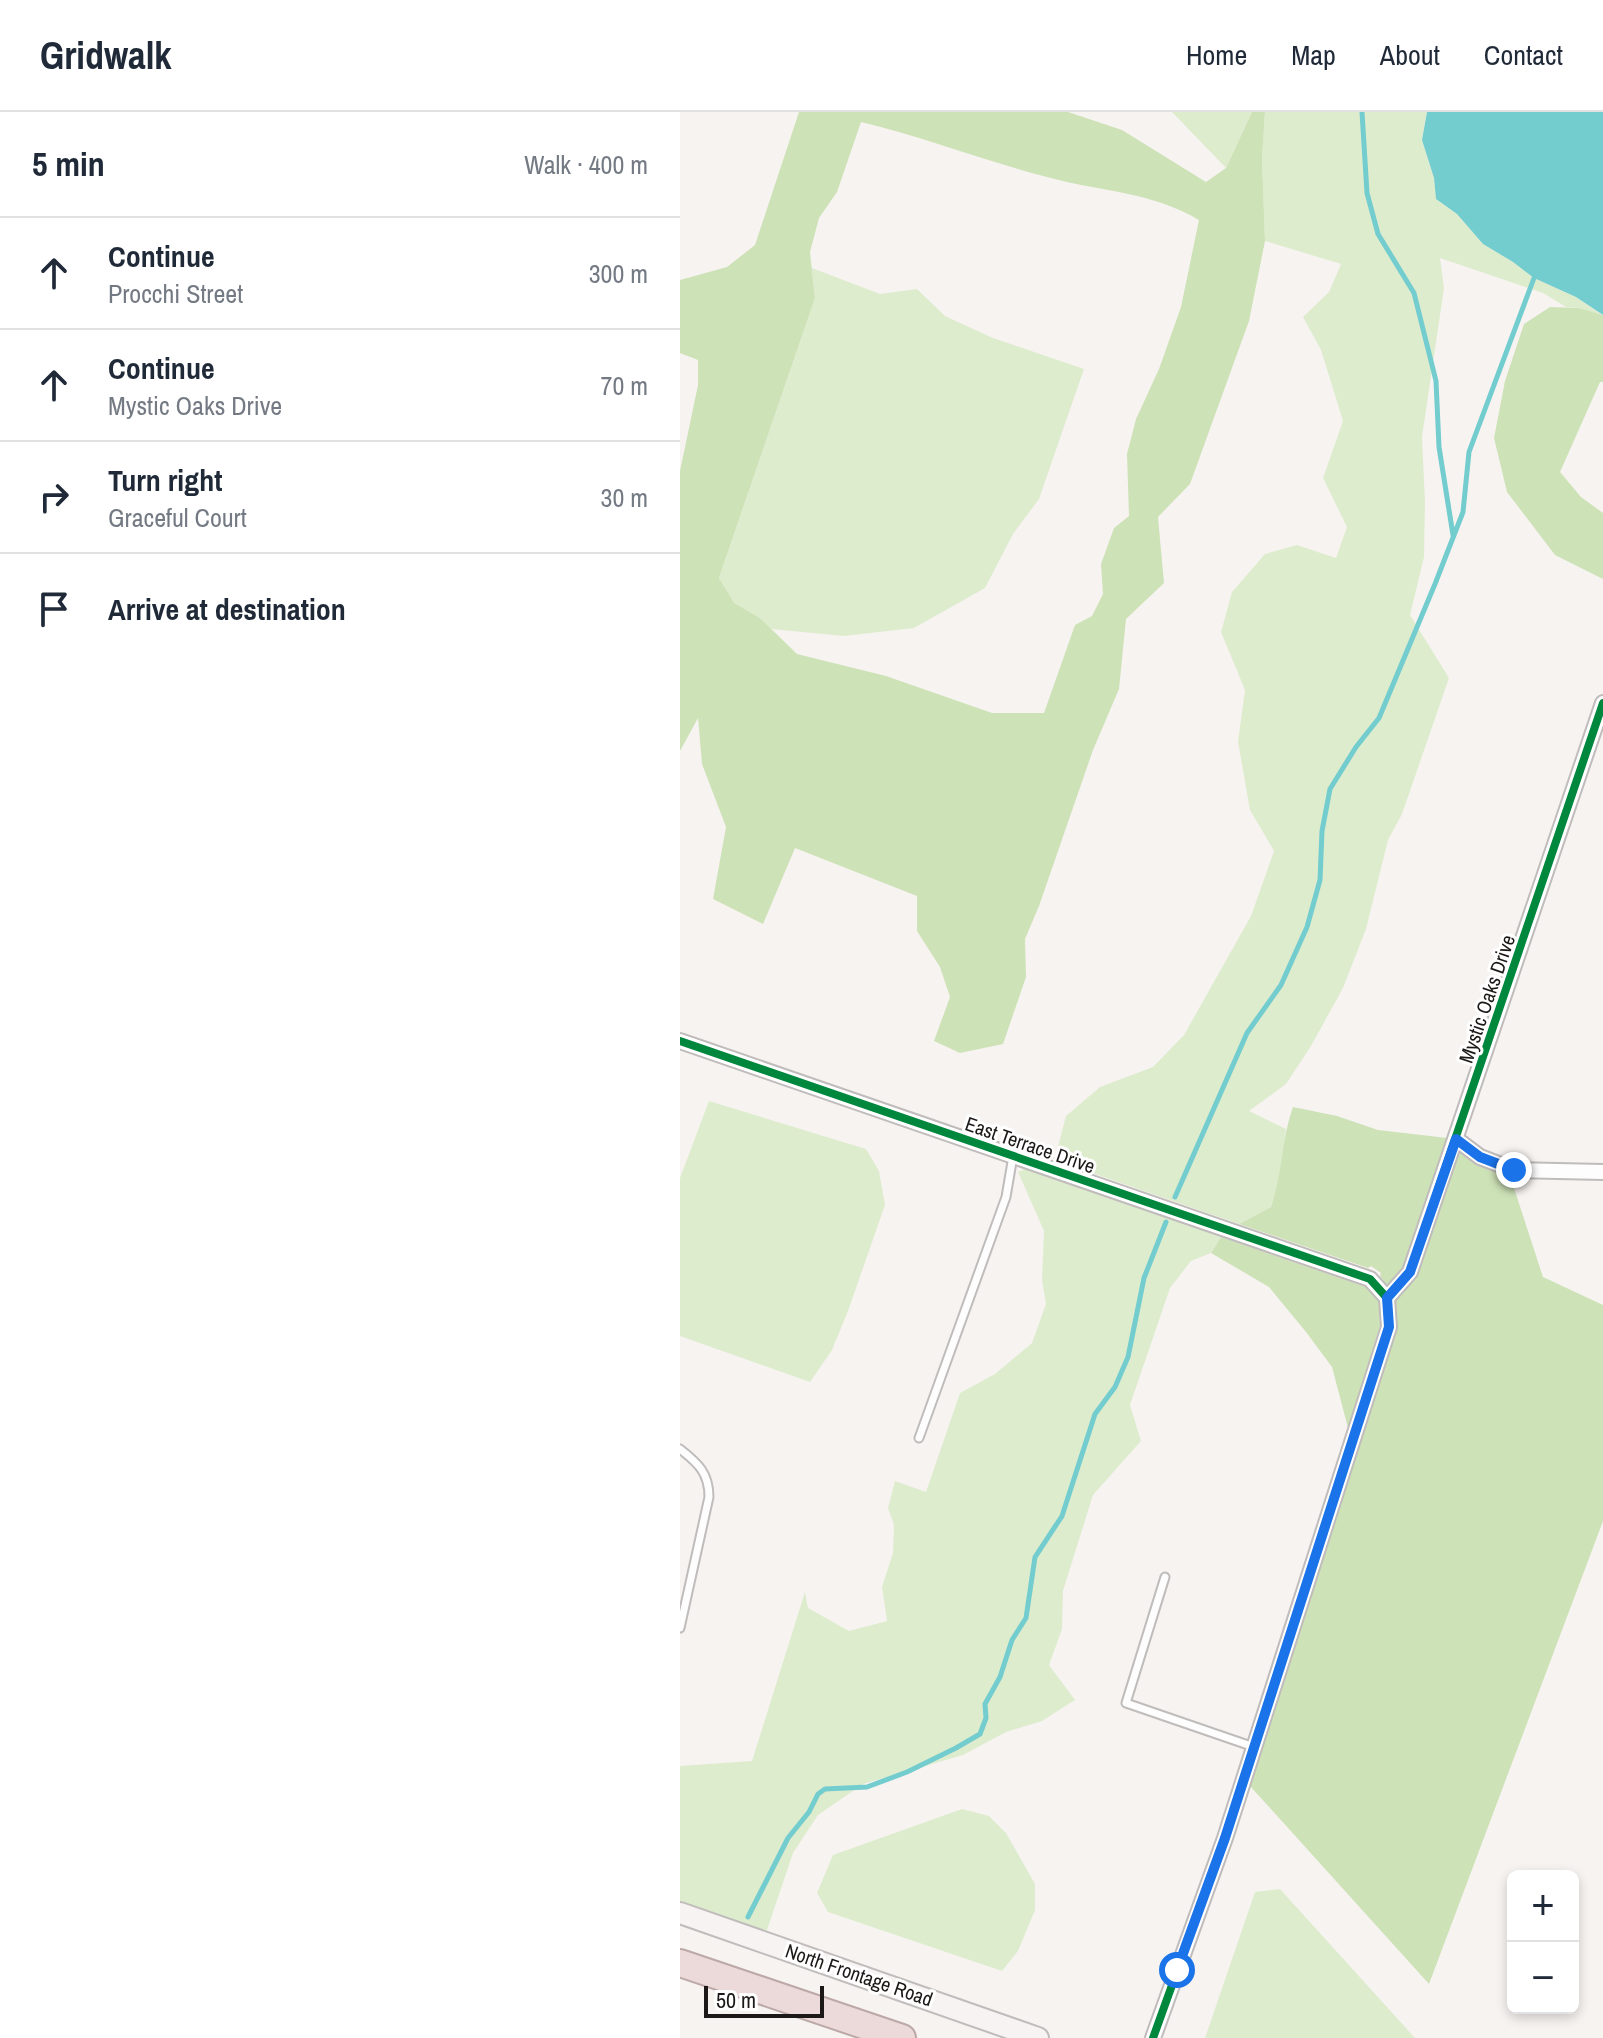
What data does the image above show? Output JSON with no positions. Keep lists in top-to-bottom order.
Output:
{
  "streets": {
    "street": ["Mystic Oaks Drive", "East Terrace Drive", "North Frontage Road"]
  },
  "crossings": [
    ["Mystic Oaks Drive", "East Terrace Drive"]
  ],
  "scale_bar": "50 m",
  "page": {
    "header": "Gridwalk",
    "nav": [
      "Home",
      "Map",
      "About",
      "Contact"
    ],
    "heading": ["5 min", "Walk · 400 m"],
    "list": [
      ["Continue", "Procchi Street", "300 m"],
      ["Continue", "Mystic Oaks Drive", "70 m"],
      ["Turn right", "Graceful Court", "30 m"],
      "Arrive at destination"
    ],
    "map_buttons": ["+", "−"],
    "scale": "50 m"
  }
}
